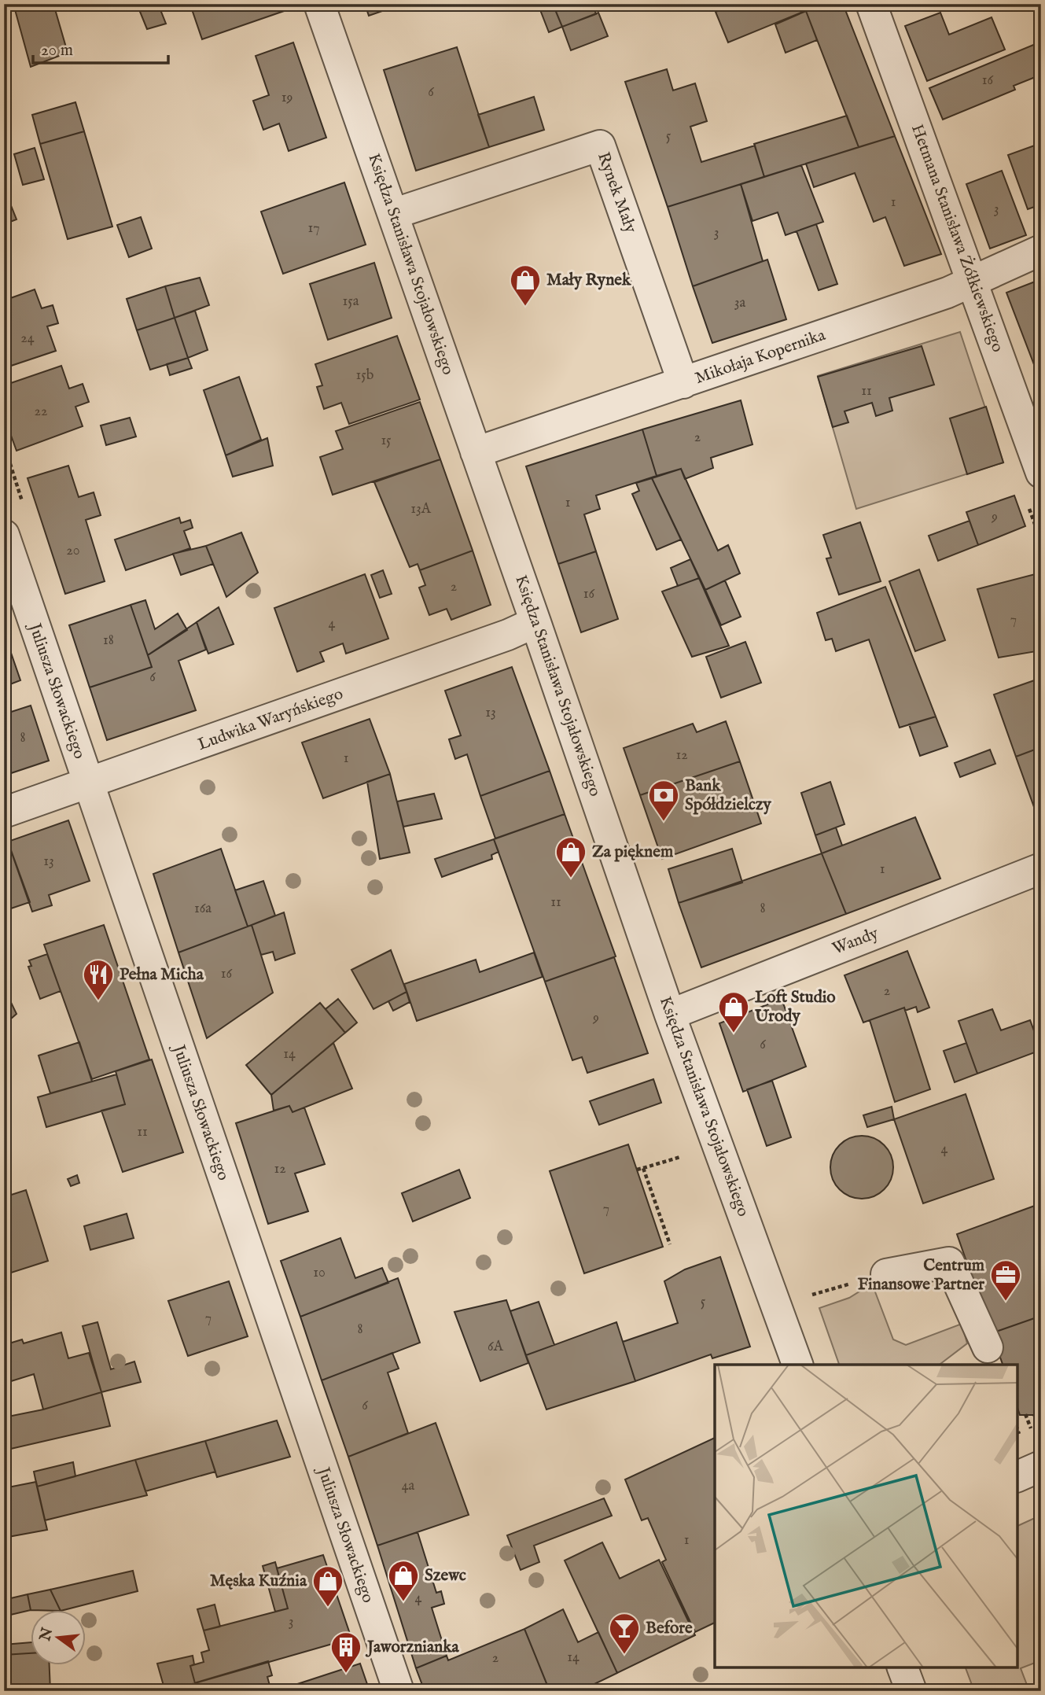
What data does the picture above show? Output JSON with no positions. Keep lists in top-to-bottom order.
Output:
{
  "streets": {
    "street": [
      "Rynek Mały",
      "Hetmana Stanisława Żółkiewskiego",
      "Księdza Stanisława Stojałowskiego",
      "Mikołaja Kopernika",
      "Juliusza Słowackiego",
      "Ludwika Waryńskiego",
      "Wandy"
    ]
  },
  "crossings": [
    ["Rynek Mały", "Księdza Stanisława Stojałowskiego"],
    ["Rynek Mały", "Mikołaja Kopernika"],
    ["Hetmana Stanisława Żółkiewskiego", "Mikołaja Kopernika"],
    ["Księdza Stanisława Stojałowskiego", "Mikołaja Kopernika"],
    ["Księdza Stanisława Stojałowskiego", "Ludwika Waryńskiego"],
    ["Księdza Stanisława Stojałowskiego", "Wandy"],
    ["Juliusza Słowackiego", "Ludwika Waryńskiego"]
  ],
  "places": {
    "shop": [
      "Mały Rynek",
      "Za pięknem",
      "Loft Studio Urody",
      "Szewc",
      "Męska Kuźnia"
    ],
    "bank": ["Bank Spółdzielczy"],
    "restaurant": ["Pełna Micha"],
    "office": ["Centrum Finansowe Partner"],
    "bar": ["Before"],
    "building": ["Jaworznianka"]
  },
  "house_numbers": [
    "16",
    "6",
    "19",
    "5",
    "1",
    "3",
    "17",
    "3",
    "15a",
    "3a",
    "24",
    "15b",
    "11",
    "22",
    "2",
    "15",
    "1",
    "13A",
    "9",
    "20",
    "2",
    "16",
    "7",
    "4",
    "18",
    "6",
    "13",
    "8",
    "12",
    "1",
    "13",
    "1",
    "11",
    "16a",
    "8",
    "16",
    "2",
    "9",
    "6",
    "14",
    "11",
    "4",
    "12",
    "7",
    "10",
    "5",
    "7",
    "8",
    "6A",
    "6",
    "4a",
    "1",
    "4",
    "3",
    "14",
    "2"
  ],
  "scale_bar": "20 m",
  "north": "left"
}
